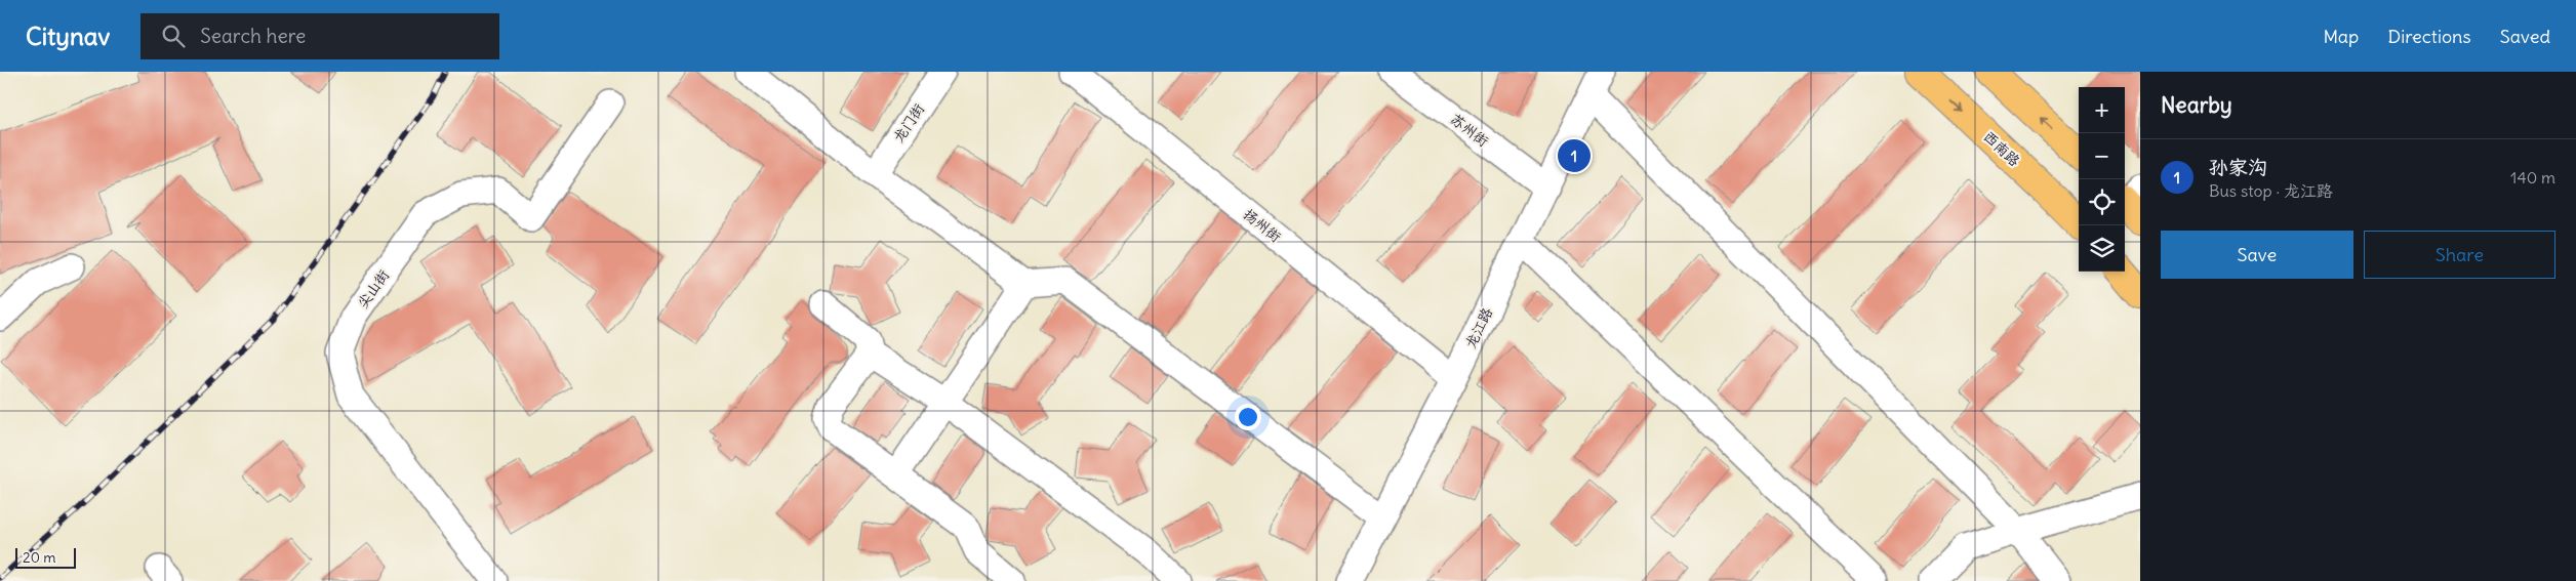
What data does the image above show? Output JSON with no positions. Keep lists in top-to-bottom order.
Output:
{
  "streets": {
    "main road": ["西南路"],
    "street": [
      "龙门街",
      "苏州街",
      "扬州街",
      "尖山街",
      "龙江路"
    ]
  },
  "crossings": [
    ["苏州街", "龙江路"],
    ["扬州街", "龙江路"]
  ],
  "scale_bar": "20 m",
  "page": {
    "header": "Citynav",
    "search": "Search here",
    "nav": ["Map", "Directions", "Saved"],
    "heading": "Nearby",
    "map_buttons": ["+", "−"],
    "pins": "1",
    "list": [
      {
        "mark": "1",
        "name": "孙家沟",
        "note": "Bus stop · 龙江路",
        "value": "140 m"
      }
    ],
    "buttons": ["Save", "Share"],
    "scale": "20 m"
  }
}
